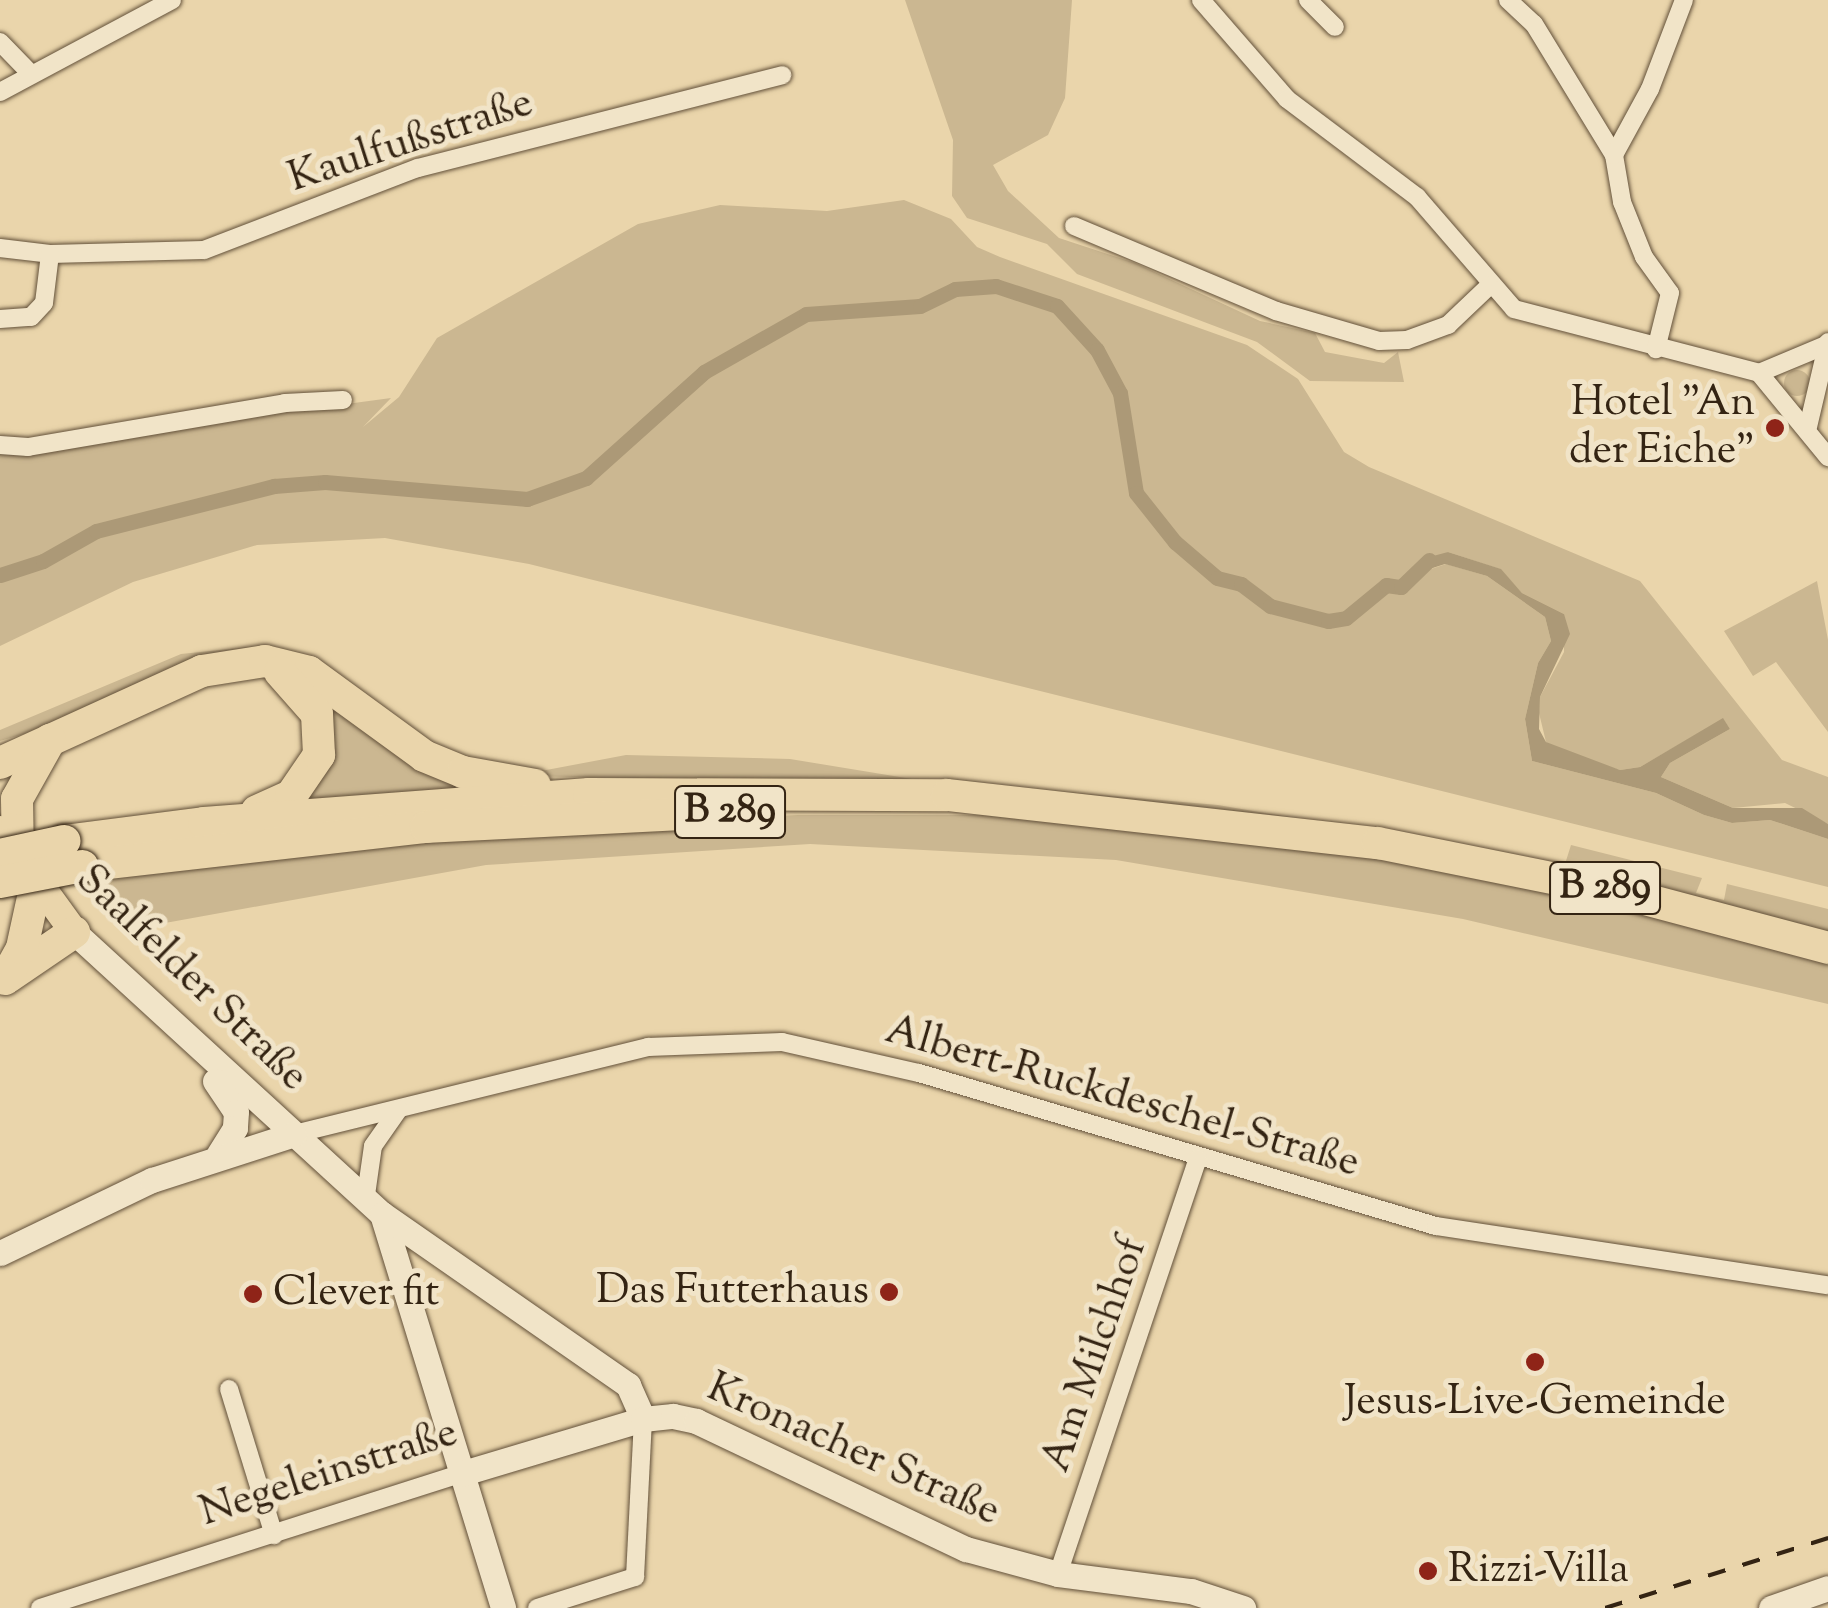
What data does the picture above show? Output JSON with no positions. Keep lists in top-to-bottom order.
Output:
{
  "streets": {
    "highway": ["B 289"],
    "main road": ["Saalfelder Straße"],
    "street": [
      "Kaulfußstraße",
      "Albert-Ruckdeschel-Straße",
      "Am Milchhof",
      "Kronacher Straße",
      "Negeleinstraße"
    ]
  },
  "crossings": [
    ["Saalfelder Straße", "Albert-Ruckdeschel-Straße"],
    ["Saalfelder Straße", "Kronacher Straße"],
    ["Albert-Ruckdeschel-Straße", "Am Milchhof"],
    ["Albert-Ruckdeschel-Straße", "Kronacher Straße"],
    ["Am Milchhof", "Kronacher Straße"],
    ["Kronacher Straße", "Negeleinstraße"]
  ],
  "places": [
    "Hotel \"An der Eiche\"",
    "Das Futterhaus",
    "Clever fit",
    "Jesus-Live-Gemeinde",
    "Rizzi-Villa"
  ]
}
